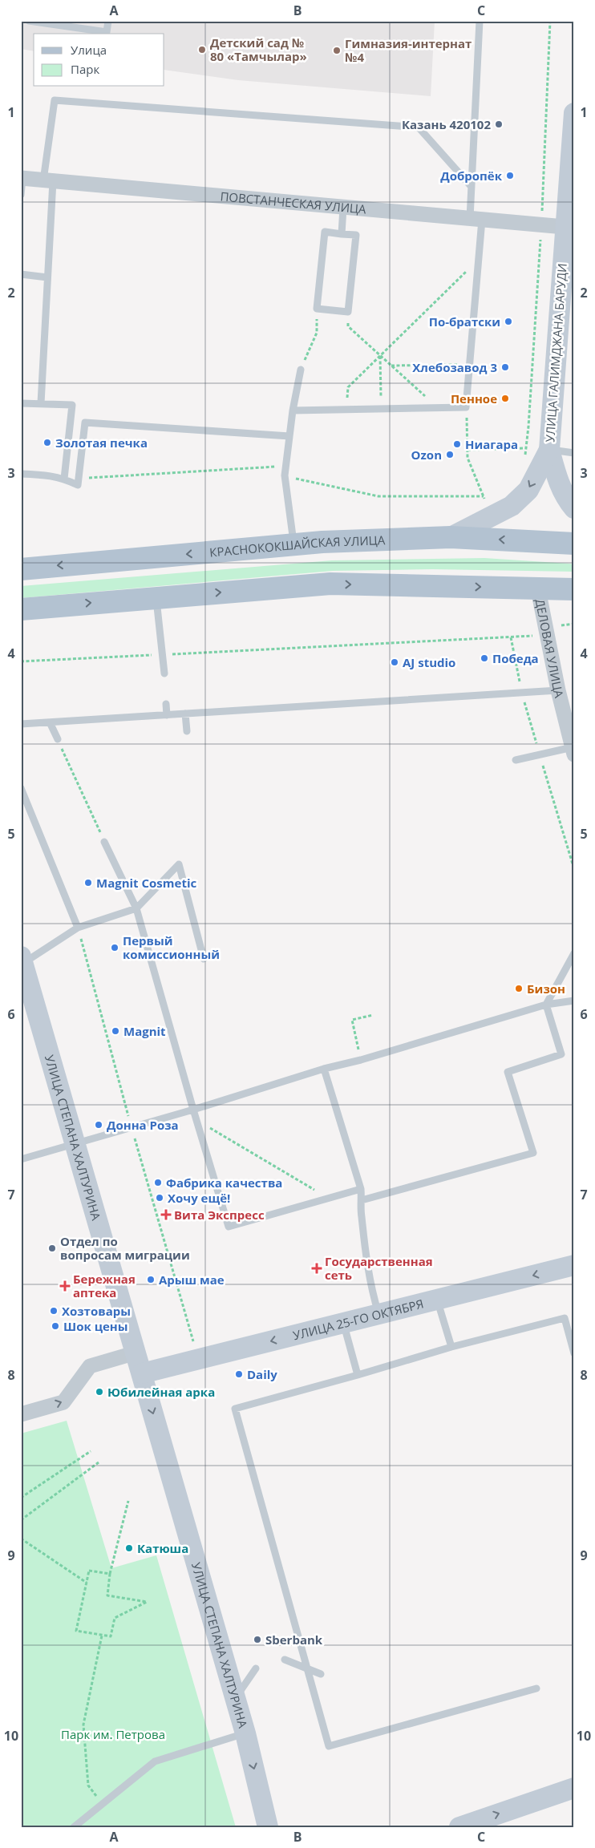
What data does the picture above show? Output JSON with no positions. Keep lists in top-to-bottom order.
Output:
{
  "streets": {
    "main road": ["КРАСНОКОКШАЙСКАЯ УЛИЦА"],
    "street": [
      "ПОВСТАНЧЕСКАЯ УЛИЦА",
      "УЛИЦА ГАЛИМДЖАНА БАРУДИ",
      "ДЕЛОВАЯ УЛИЦА",
      "УЛИЦА СТЕПАНА ХАЛТУРИНА",
      "УЛИЦА 25-ГО ОКТЯБРЯ"
    ]
  },
  "crossings": [
    ["ПОВСТАНЧЕСКАЯ УЛИЦА", "УЛИЦА ГАЛИМДЖАНА БАРУДИ"],
    ["УЛИЦА ГАЛИМДЖАНА БАРУДИ", "КРАСНОКОКШАЙСКАЯ УЛИЦА"],
    ["УЛИЦА СТЕПАНА ХАЛТУРИНА", "УЛИЦА 25-ГО ОКТЯБРЯ"]
  ],
  "one_way": ["УЛИЦА СТЕПАНА ХАЛТУРИНА", "УЛИЦА 25-ГО ОКТЯБРЯ"],
  "parks": ["Парк им. Петрова"],
  "places": {
    "other": [
      "Детский сад № 80 «Тамчылар»",
      "Гимназия-интернат №4",
      "Казань 420102",
      "Добропёк",
      "По-братски",
      "Хлебозавод 3",
      "Пенное",
      "Золотая печка",
      "Ниагара",
      "Ozon",
      "Победа",
      "AJ studio",
      "Magnit Cosmetic",
      "Первый комиссионный",
      "Бизон",
      "Magnit",
      "Донна Роза",
      "Фабрика качества",
      "Хочу ещё!",
      "Отдел по вопросам миграции",
      "Арыш мае",
      "Хозтовары",
      "Шок цены",
      "Daily",
      "Юбилейная арка",
      "Катюша",
      "Sberbank"
    ],
    "health": ["Вита Экспресс", "Государственная сеть", "Бережная аптека"]
  },
  "legend": ["Улица", "Парк"],
  "grid": {
    "columns": ["A", "B", "C"],
    "rows": [
      "1",
      "2",
      "3",
      "4",
      "5",
      "6",
      "7",
      "8",
      "9",
      "10"
    ]
  }
}
